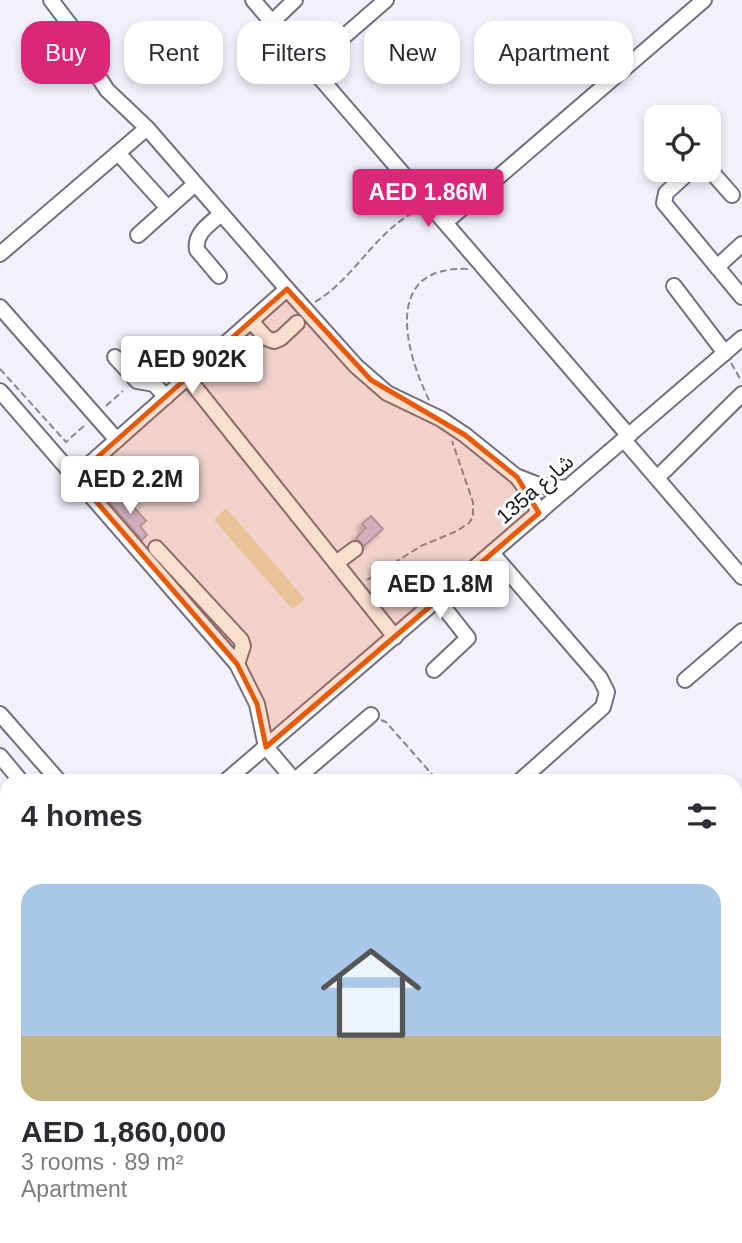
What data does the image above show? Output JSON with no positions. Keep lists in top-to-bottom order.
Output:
{
  "streets": {
    "street": ["135a شارع"]
  },
  "page": {
    "chip": [
      "Buy",
      "Rent",
      "Filters",
      "New",
      "Apartment"
    ],
    "price": [
      "AED 1.86M",
      "AED 902K",
      "AED 2.2M",
      "AED 1.8M"
    ],
    "heading": "4 homes",
    "list": [
      {
        "name": "AED 1,860,000",
        "note": "3 rooms · 89 m² · Apartment"
      }
    ]
  }
}
